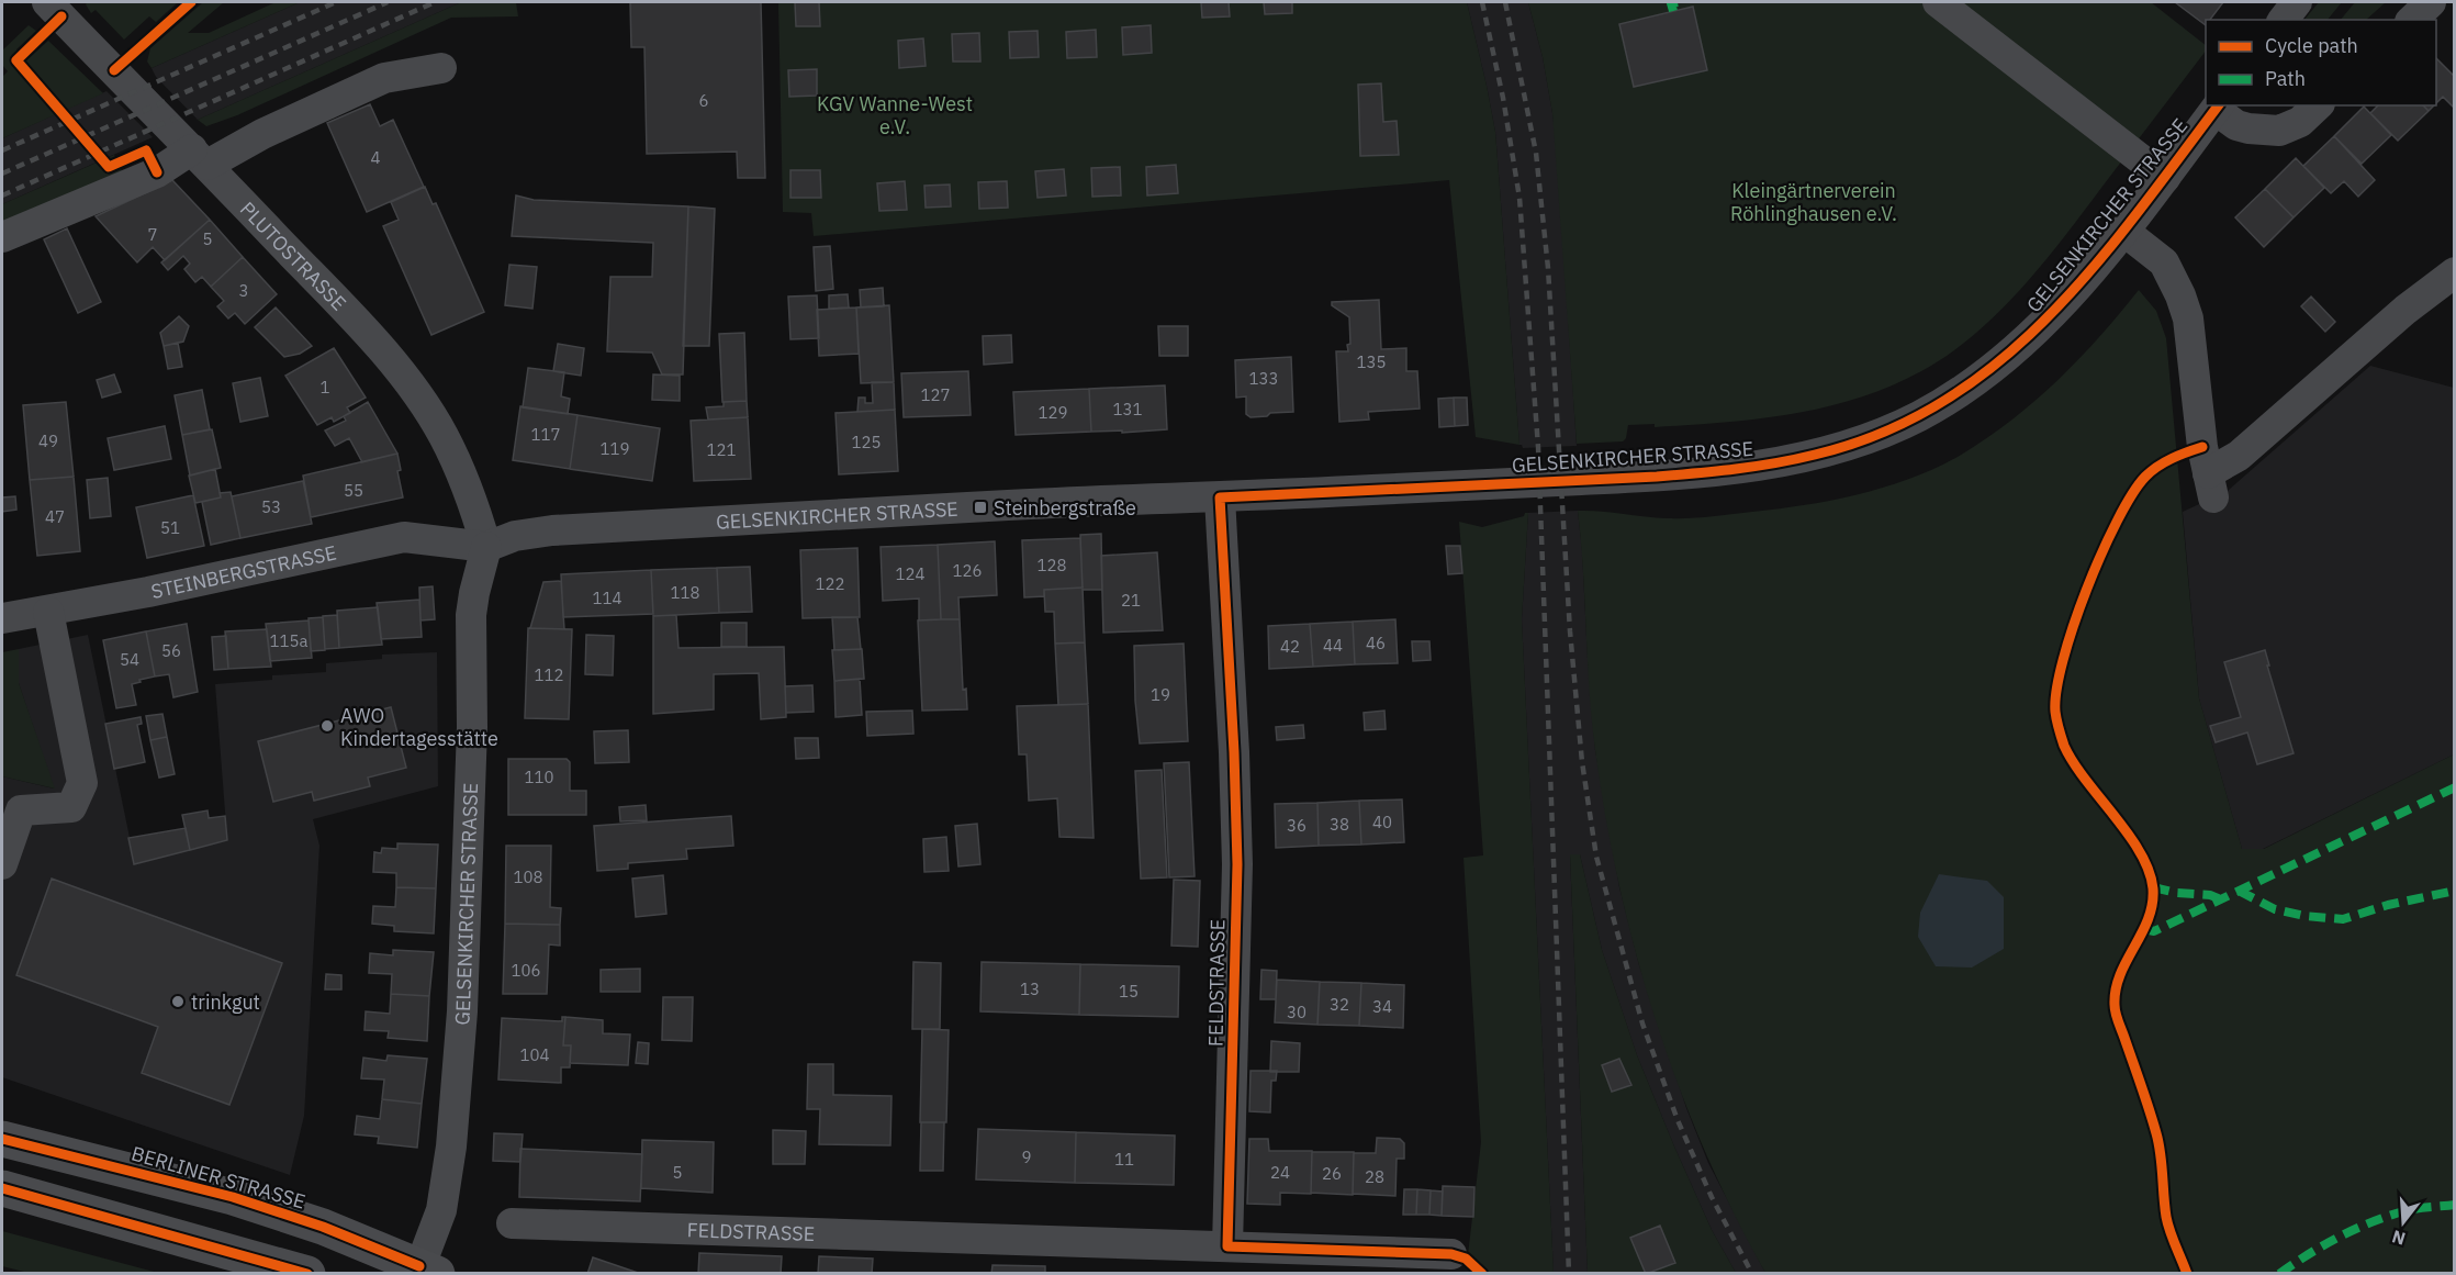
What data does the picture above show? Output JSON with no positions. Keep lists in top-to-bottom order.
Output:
{
  "streets": {
    "main road": ["BERLINER STRASSE"],
    "street": [
      "GELSENKIRCHER STRASSE",
      "PLUTOSTRASSE",
      "STEINBERGSTRASSE",
      "FELDSTRASSE"
    ]
  },
  "crossings": [
    ["GELSENKIRCHER STRASSE", "PLUTOSTRASSE"],
    ["GELSENKIRCHER STRASSE", "STEINBERGSTRASSE"],
    ["GELSENKIRCHER STRASSE", "FELDSTRASSE"],
    ["GELSENKIRCHER STRASSE", "BERLINER STRASSE"],
    ["PLUTOSTRASSE", "STEINBERGSTRASSE"]
  ],
  "parks": ["KGV Wanne-West e.V.", "Kleingärtnerverein Röhlinghausen e.V."],
  "places": {
    "transit": ["Steinbergstraße"],
    "other": ["AWO Kindertagesstätte", "trinkgut"]
  },
  "house_numbers": [
    "6",
    "4",
    "7",
    "5",
    "3",
    "135",
    "133",
    "1",
    "127",
    "131",
    "129",
    "117",
    "49",
    "125",
    "119",
    "121",
    "55",
    "53",
    "47",
    "51",
    "128",
    "126",
    "124",
    "122",
    "118",
    "114",
    "21",
    "115a",
    "46",
    "44",
    "42",
    "56",
    "54",
    "112",
    "19",
    "110",
    "40",
    "38",
    "36",
    "108",
    "106",
    "13",
    "15",
    "32",
    "34",
    "30",
    "104",
    "9",
    "11",
    "5",
    "24",
    "26",
    "28"
  ],
  "legend": ["Cycle path", "Path"],
  "north": "bottom"
}
